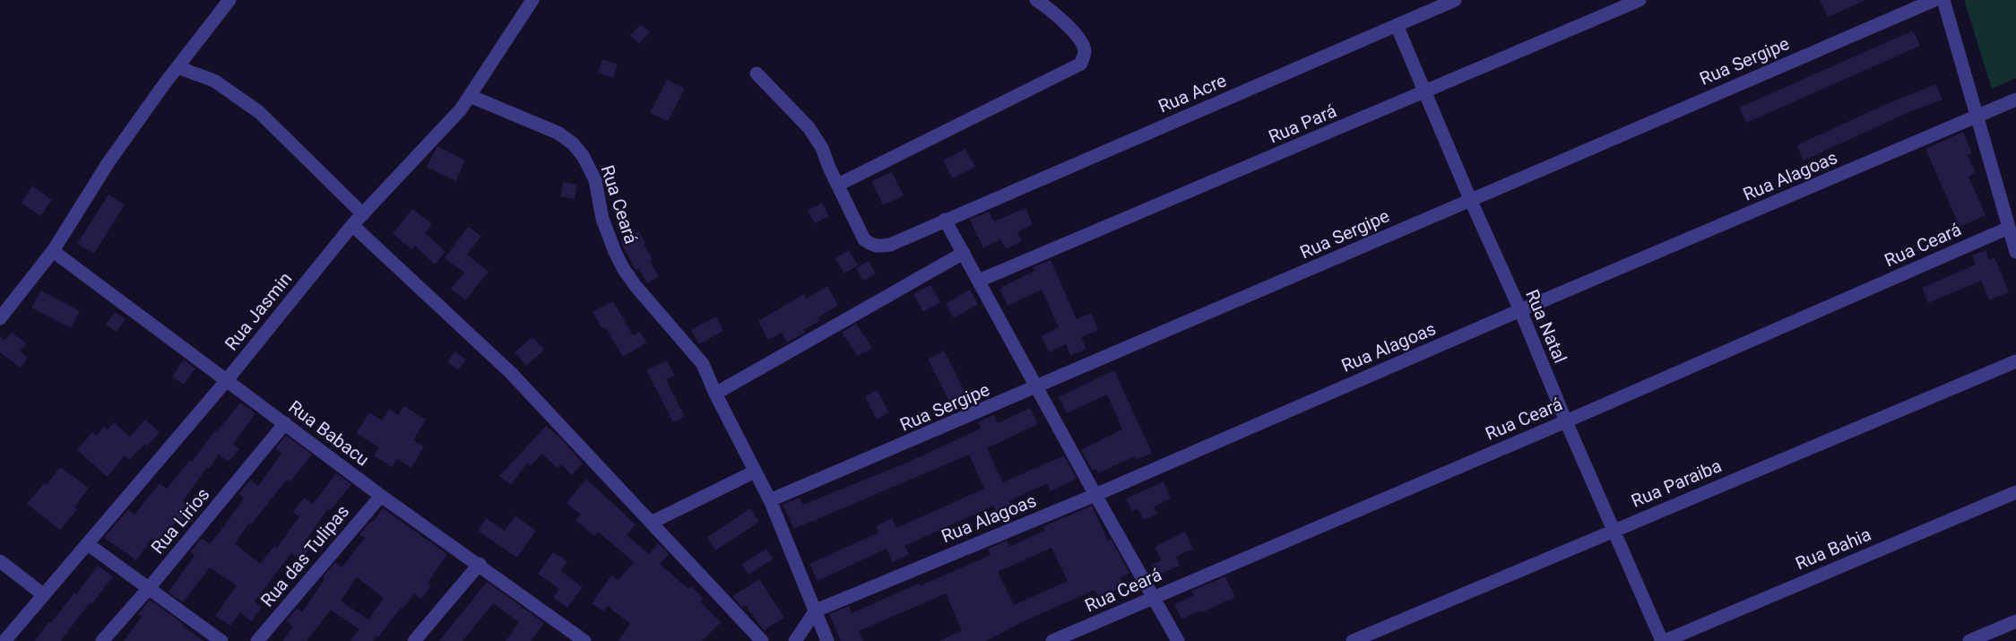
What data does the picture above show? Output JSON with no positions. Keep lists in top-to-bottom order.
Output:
{
  "streets": {
    "street": [
      "Rua Sergipe",
      "Rua Acre",
      "Rua Pará",
      "Rua Alagoas",
      "Rua Ceará",
      "Rua Jasmin",
      "Rua Natal",
      "Rua Babacu",
      "Rua Paraiba",
      "Rua Lirios",
      "Rua Bahia",
      "Rua das Tulipas"
    ]
  },
  "crossings": [
    ["Rua Sergipe", "Rua Ceará"],
    ["Rua Sergipe", "Rua Natal"],
    ["Rua Acre", "Rua Natal"],
    ["Rua Pará", "Rua Natal"],
    ["Rua Alagoas", "Rua Natal"],
    ["Rua Ceará", "Rua Jasmin"],
    ["Rua Ceará", "Rua Natal"],
    ["Rua Jasmin", "Rua Babacu"],
    ["Rua Natal", "Rua Paraiba"],
    ["Rua Natal", "Rua Bahia"],
    ["Rua Babacu", "Rua Lirios"],
    ["Rua Babacu", "Rua das Tulipas"]
  ]
}
